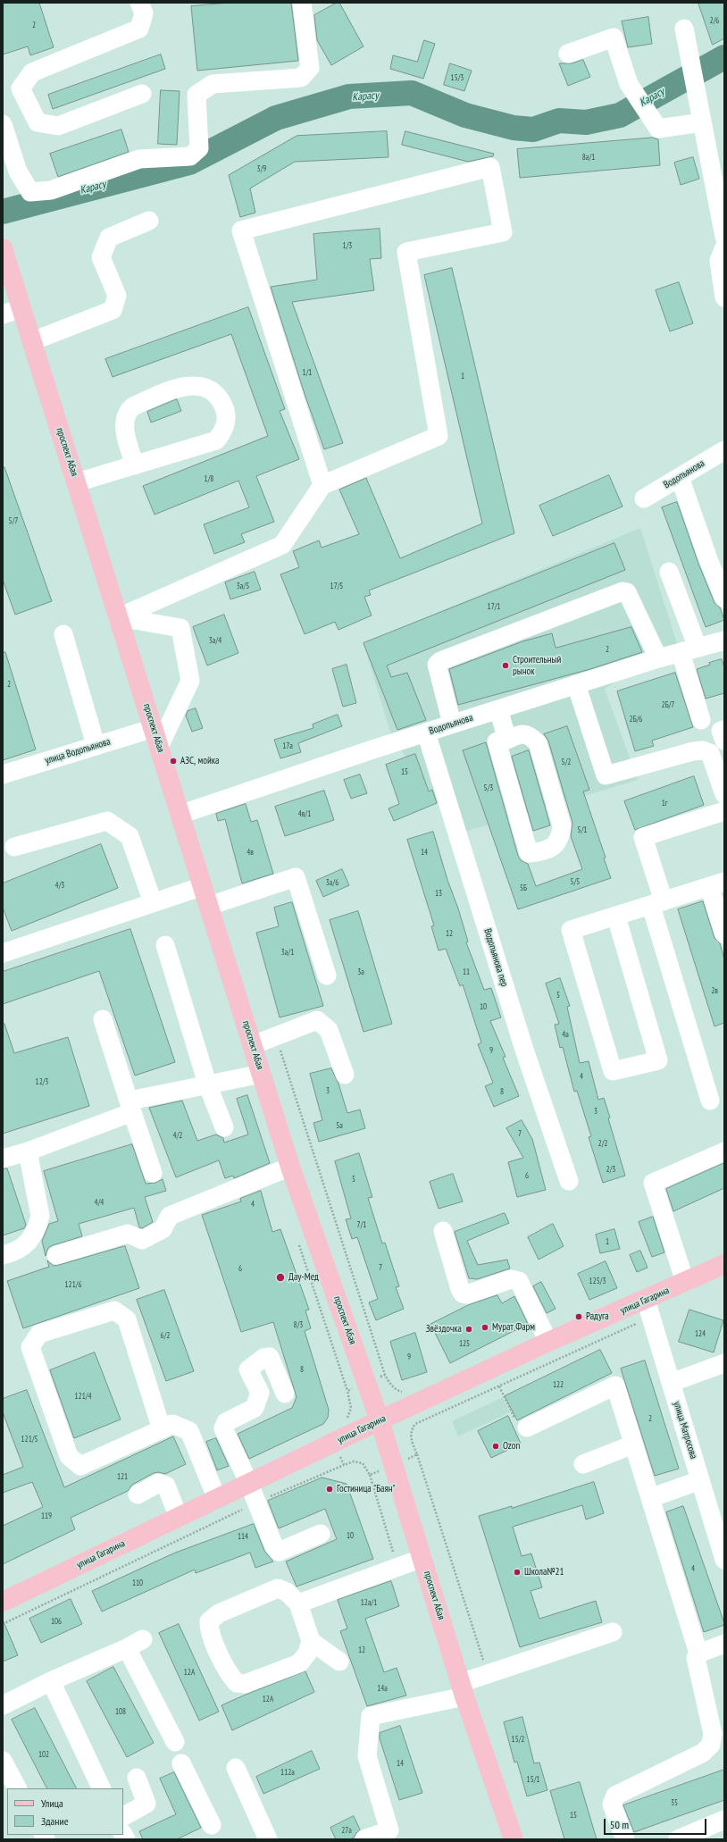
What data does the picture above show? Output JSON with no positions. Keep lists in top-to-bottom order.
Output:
{
  "streets": {
    "main road": ["проспект Абая", "улица Гагарина"],
    "street": [
      "Водопьянова",
      "улица Водопьянова",
      "Водопьянова пер",
      "улица Матросова"
    ]
  },
  "crossings": [
    ["проспект Абая", "Водопьянова"],
    ["проспект Абая", "улица Водопьянова"],
    ["проспект Абая", "улица Гагарина"],
    ["Водопьянова", "Водопьянова пер"],
    ["улица Гагарина", "улица Матросова"]
  ],
  "water": ["Карасу"],
  "places": [
    "Строительный рынок",
    "АЗС, мойка",
    "Дау-Мед",
    "Радуга",
    "Мурат Фарм",
    "Звёздочка",
    "Ozon",
    "Гостиница \"Баян\"",
    "Школа№21"
  ],
  "house_numbers": [
    "2/6",
    "2",
    "15/3",
    "8а/1",
    "3/9",
    "1/3",
    "1/1",
    "1",
    "1/8",
    "5/7",
    "3а/5",
    "17/5",
    "17/1",
    "3а/4",
    "2",
    "2",
    "2Б/7",
    "2Б/6",
    "17а",
    "5/2",
    "15",
    "5/3",
    "1г",
    "4в/1",
    "5/1",
    "4в",
    "14",
    "5/5",
    "3а/6",
    "4/3",
    "5Б",
    "13",
    "12",
    "3а/1",
    "3а",
    "11",
    "2в",
    "5",
    "10",
    "4а",
    "9",
    "4",
    "12/3",
    "3",
    "8",
    "3",
    "5а",
    "7",
    "4/2",
    "2/2",
    "2/3",
    "6",
    "5",
    "4/4",
    "4",
    "7/1",
    "1",
    "7",
    "6",
    "125/3",
    "121/6",
    "8/3",
    "124",
    "6/2",
    "125",
    "9",
    "8",
    "122",
    "121/4",
    "2",
    "121/5",
    "121",
    "119",
    "10",
    "114",
    "4",
    "110",
    "12а/1",
    "106",
    "12",
    "12А",
    "14а",
    "12А",
    "108",
    "15/2",
    "102",
    "14",
    "112а",
    "15/1",
    "35",
    "15",
    "27а"
  ],
  "legend": ["Улица", "Здание"],
  "scale_bar": "50 m"
}
